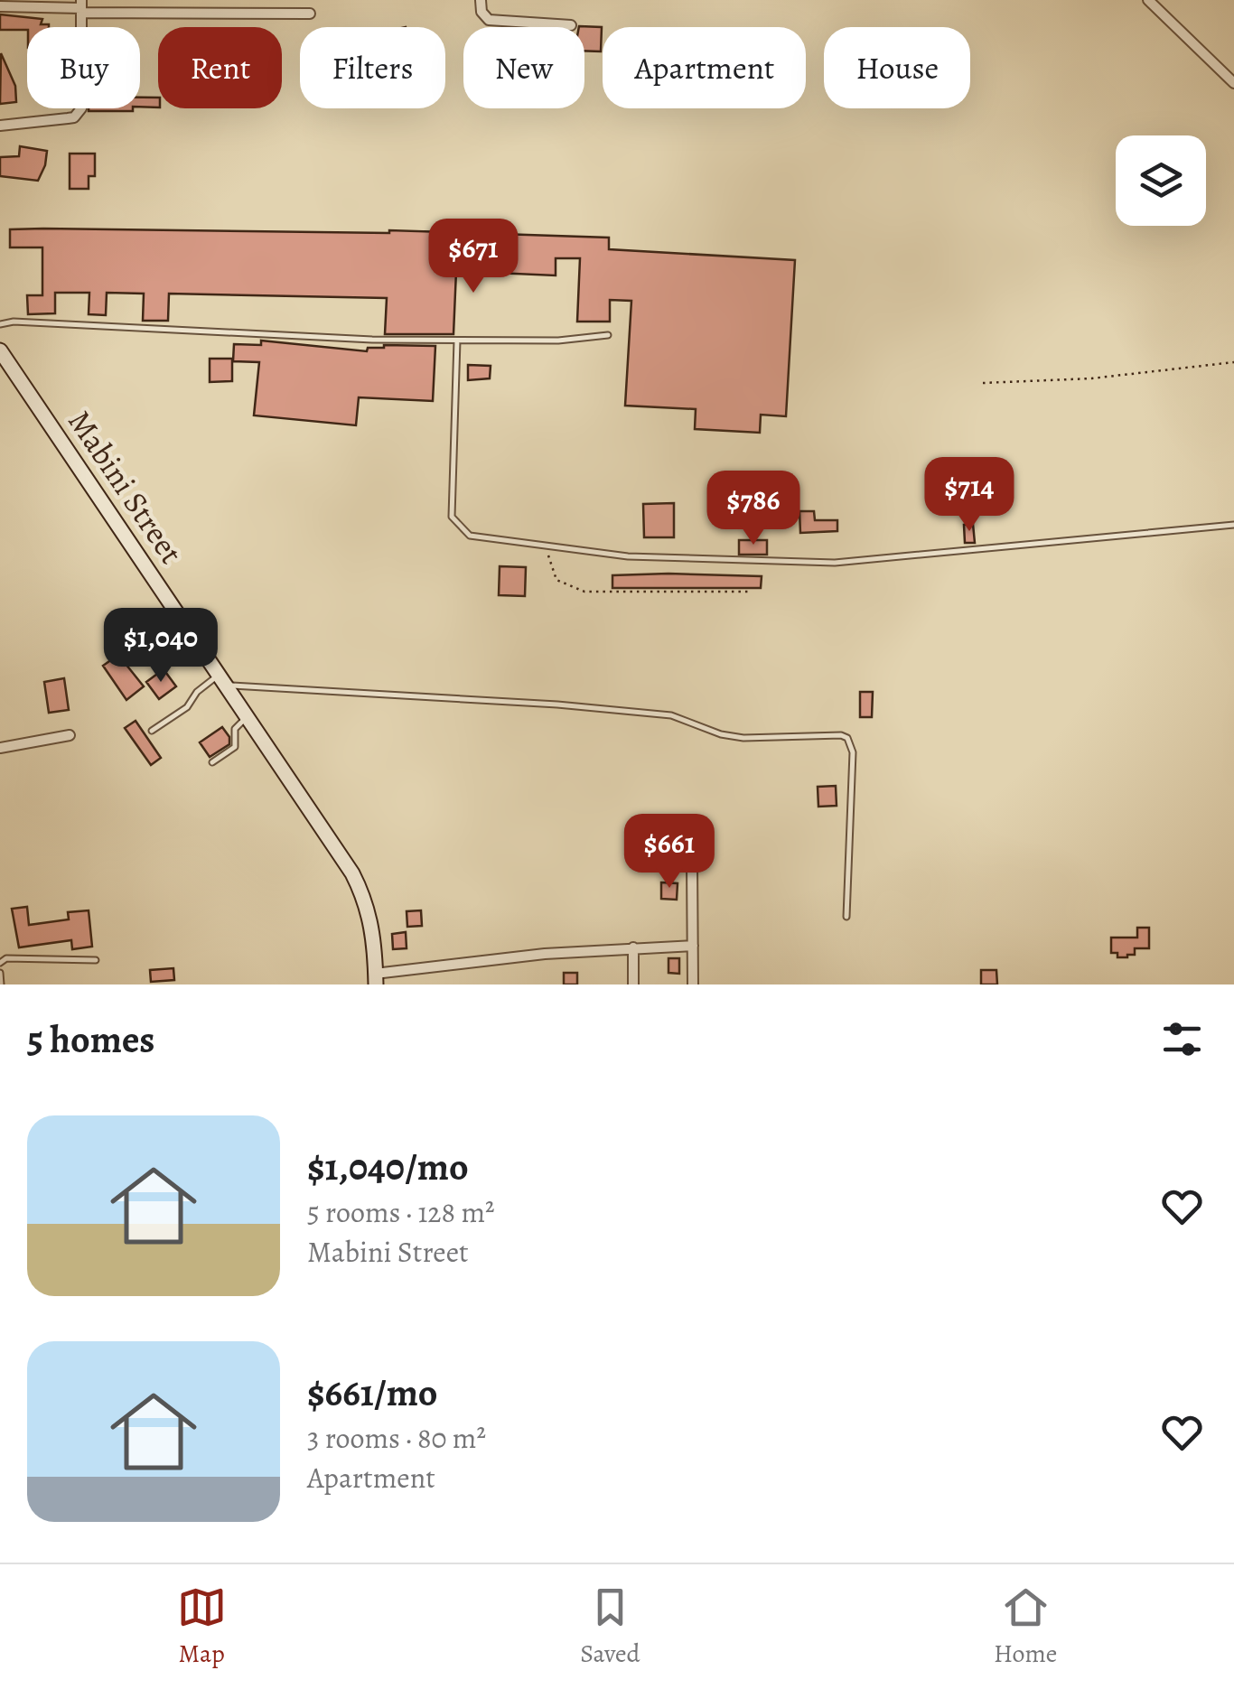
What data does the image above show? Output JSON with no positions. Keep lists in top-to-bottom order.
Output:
{
  "streets": {
    "main road": ["Mabini Street"]
  },
  "page": {
    "chip": [
      "Buy",
      "Rent",
      "Filters",
      "New",
      "Apartment",
      "House"
    ],
    "price": [
      "$671",
      "$714",
      "$786",
      "$1,040",
      "$661"
    ],
    "heading": "5 homes",
    "list": [
      {
        "name": "$1,040/mo",
        "note": "5 rooms · 128 m² · Mabini Street"
      },
      {
        "name": "$661/mo",
        "note": "3 rooms · 80 m² · Apartment"
      }
    ],
    "tabs": ["Map", "Saved", "Home"]
  }
}
